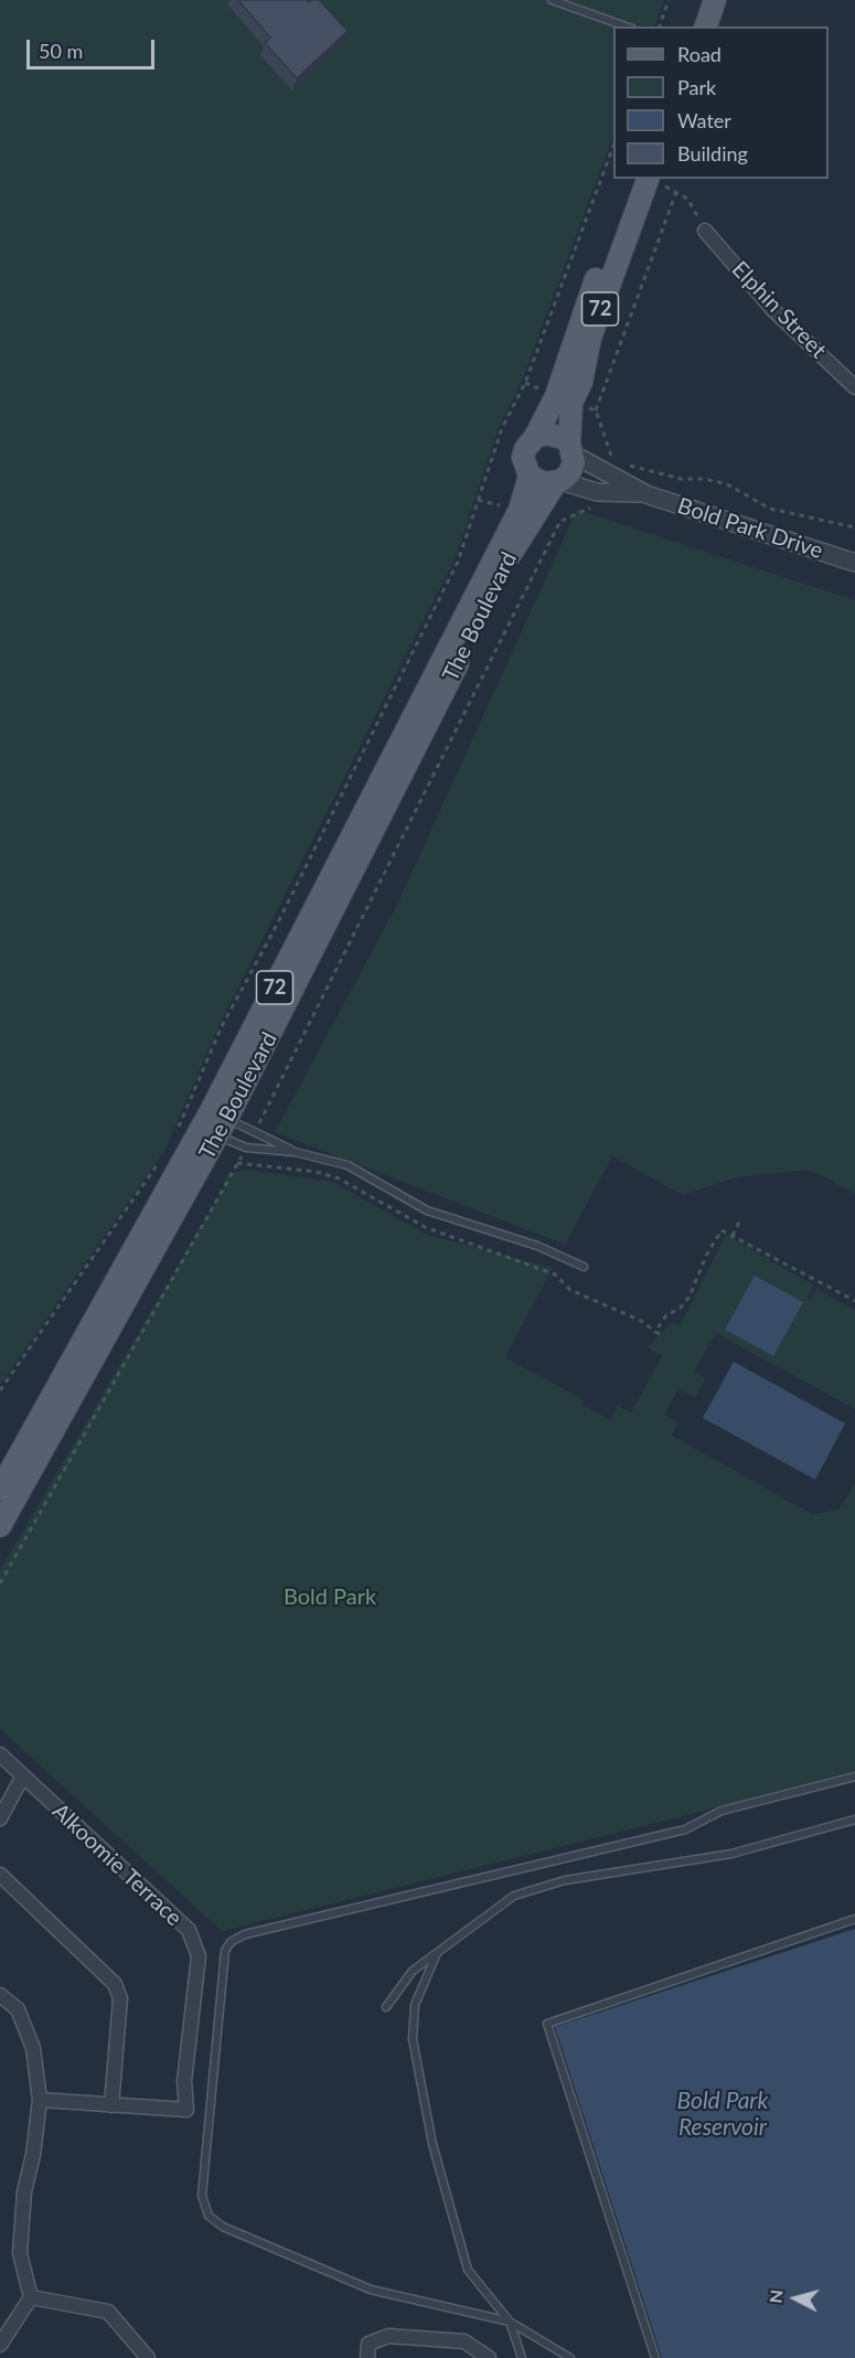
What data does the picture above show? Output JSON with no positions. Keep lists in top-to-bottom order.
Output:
{
  "streets": {
    "main road": ["72", "The Boulevard"],
    "street": ["Elphin Street", "Bold Park Drive", "Alkoomie Terrace"]
  },
  "crossings": [
    ["Bold Park Drive", "The Boulevard"]
  ],
  "water": ["Bold Park Reservoir"],
  "parks": ["Bold Park"],
  "legend": [
    "Road",
    "Park",
    "Water",
    "Building"
  ],
  "scale_bar": "50 m",
  "north": "left"
}
